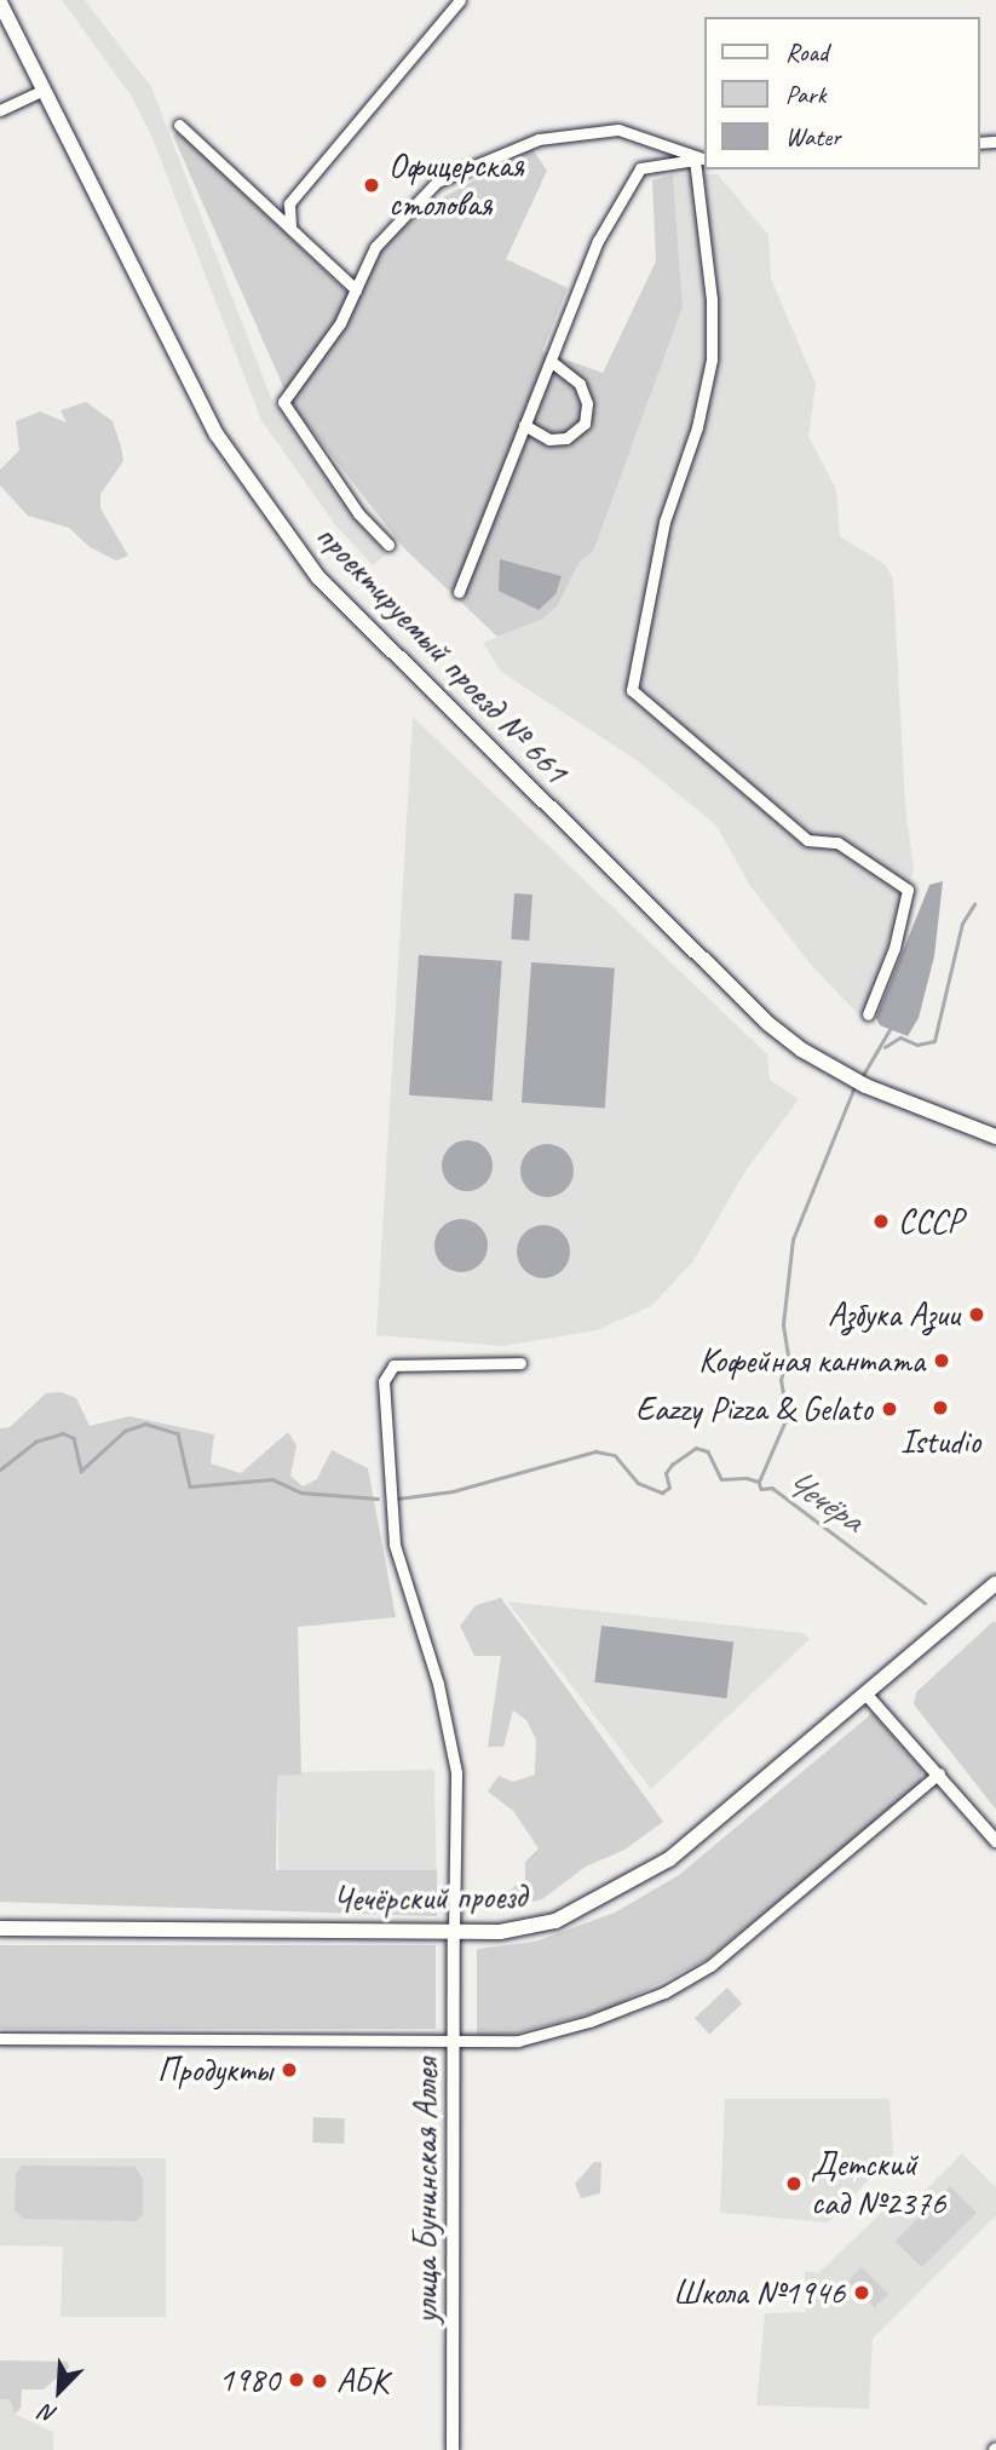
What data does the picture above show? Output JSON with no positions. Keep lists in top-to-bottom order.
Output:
{
  "streets": {
    "main road": ["проектируемый проезд № 661", "Чечёрский проезд"],
    "street": ["улица Бунинская Аллея"]
  },
  "crossings": [
    ["Чечёрский проезд", "улица Бунинская Аллея"]
  ],
  "water": ["Чечёра"],
  "places": [
    "Офицерская столовая",
    "СССР",
    "Азбука Азии",
    "Кофейная кантата",
    "Istudio",
    "Eazzy Pizza & Gelato",
    "Продукты",
    "Детский сад №2376",
    "Школа №1946",
    "1980",
    "АБК"
  ],
  "legend": ["Road", "Park", "Water"],
  "north": "bottom left"
}
